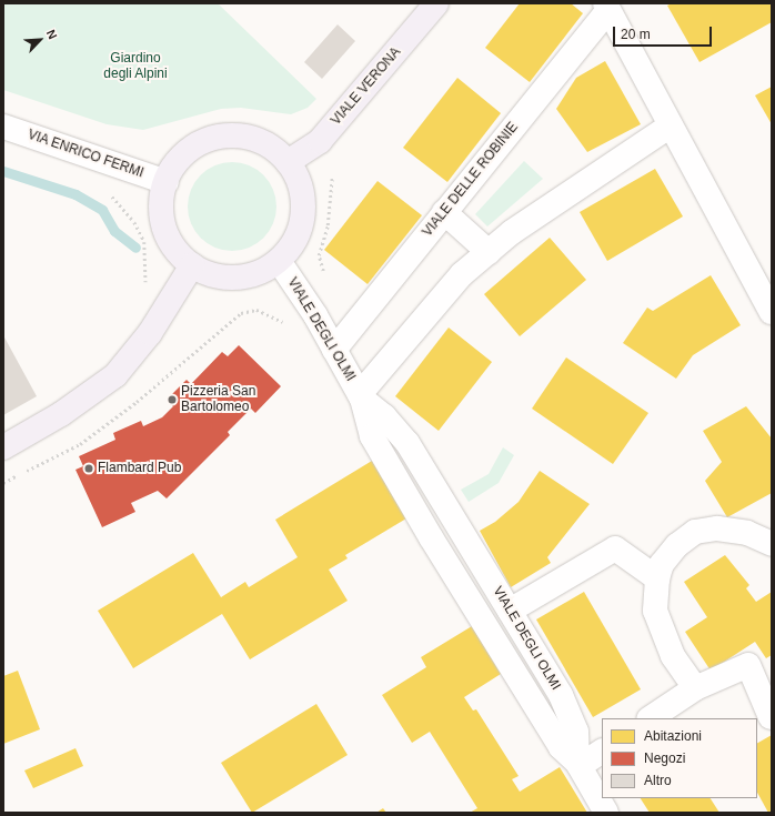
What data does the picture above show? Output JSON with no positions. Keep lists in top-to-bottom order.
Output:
{
  "streets": {
    "main road": ["VIALE VERONA"],
    "street": ["VIA ENRICO FERMI", "VIALE DELLE ROBINIE", "VIALE DEGLI OLMI"]
  },
  "crossings": [
    ["VIALE VERONA", "VIA ENRICO FERMI"],
    ["VIALE VERONA", "VIALE DEGLI OLMI"],
    ["VIA ENRICO FERMI", "VIALE DEGLI OLMI"],
    ["VIALE DELLE ROBINIE", "VIALE DEGLI OLMI"]
  ],
  "parks": ["Giardino degli Alpini"],
  "places": ["Pizzeria San Bartolomeo", "Flambard Pub"],
  "legend": ["Abitazioni", "Negozi", "Altro"],
  "scale_bar": "20 m",
  "north": "top right"
}
